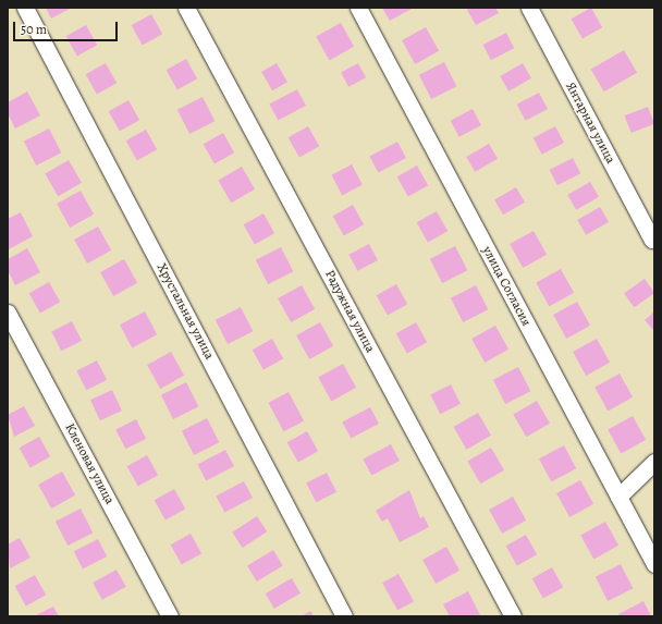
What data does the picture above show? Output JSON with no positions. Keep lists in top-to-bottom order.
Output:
{
  "streets": {
    "street": [
      "Янтарная улица",
      "улица Согласия",
      "Хрустальная улица",
      "Радужная улица",
      "Кленовая улица"
    ]
  },
  "scale_bar": "50 m"
}
